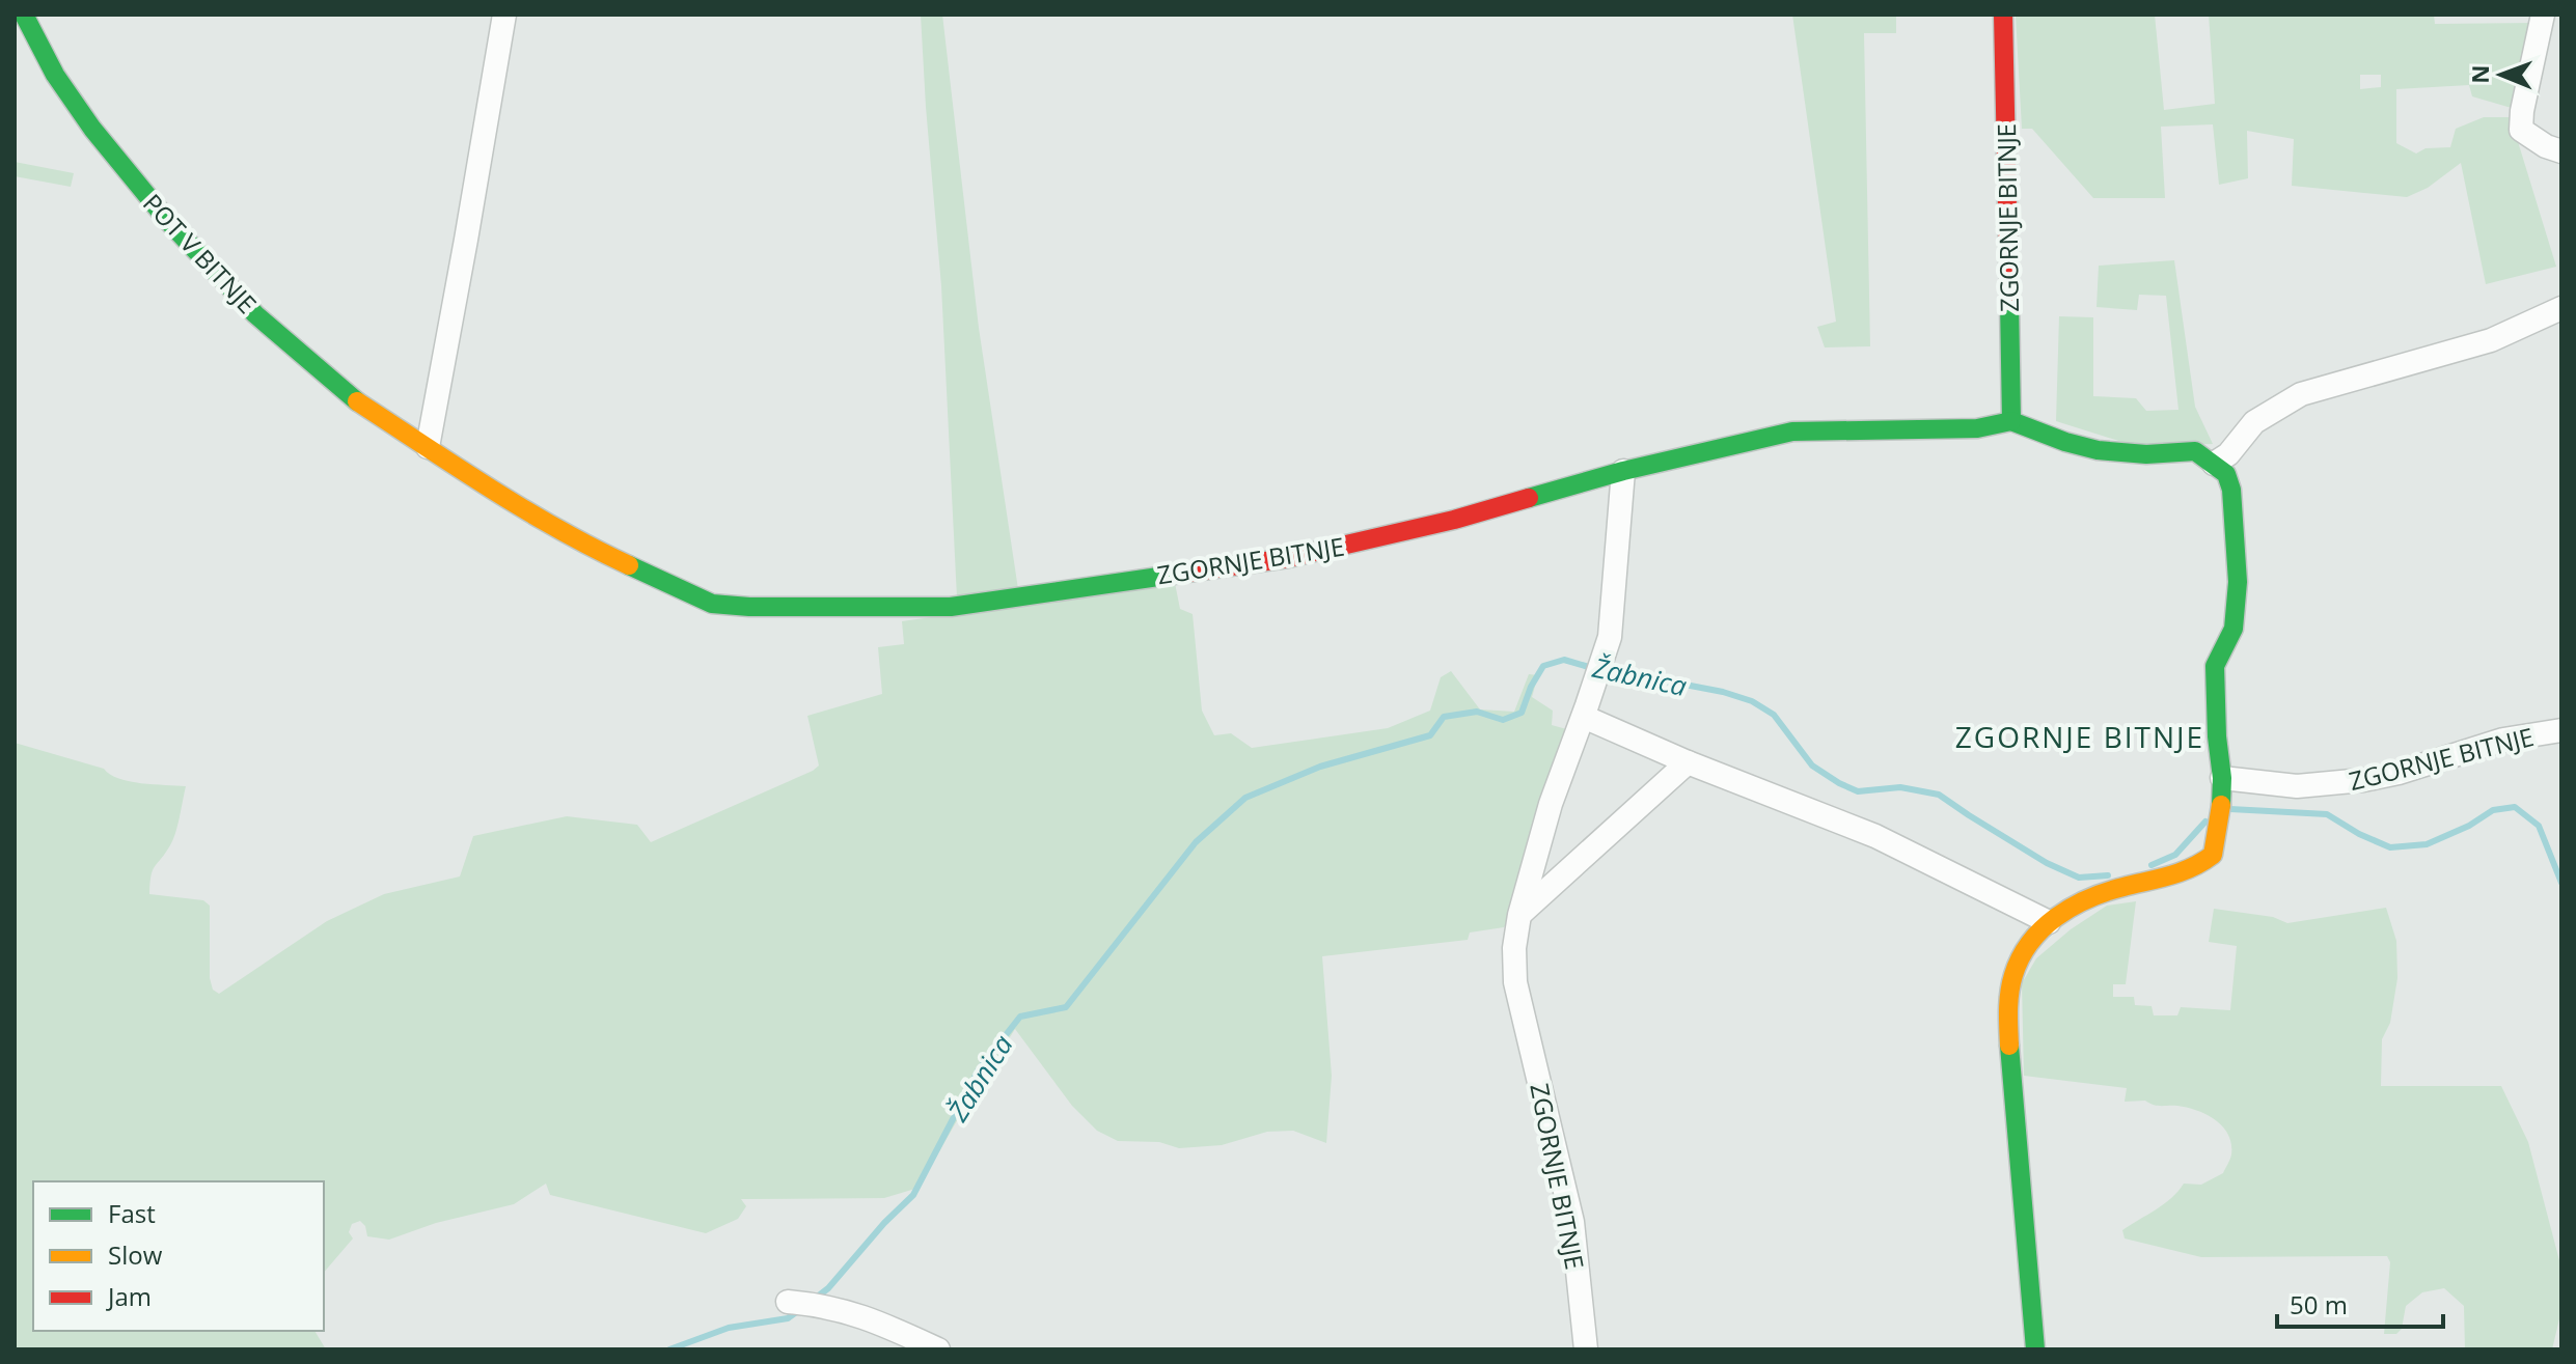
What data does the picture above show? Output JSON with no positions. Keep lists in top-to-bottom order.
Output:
{
  "streets": {
    "street": ["ZGORNJE BITNJE", "POT V BITNJE"]
  },
  "crossings": [
    ["ZGORNJE BITNJE", "POT V BITNJE"]
  ],
  "districts": ["ZGORNJE BITNJE"],
  "water": ["Žabnica"],
  "legend": ["Fast", "Slow", "Jam"],
  "scale_bar": "50 m",
  "north": "left"
}
